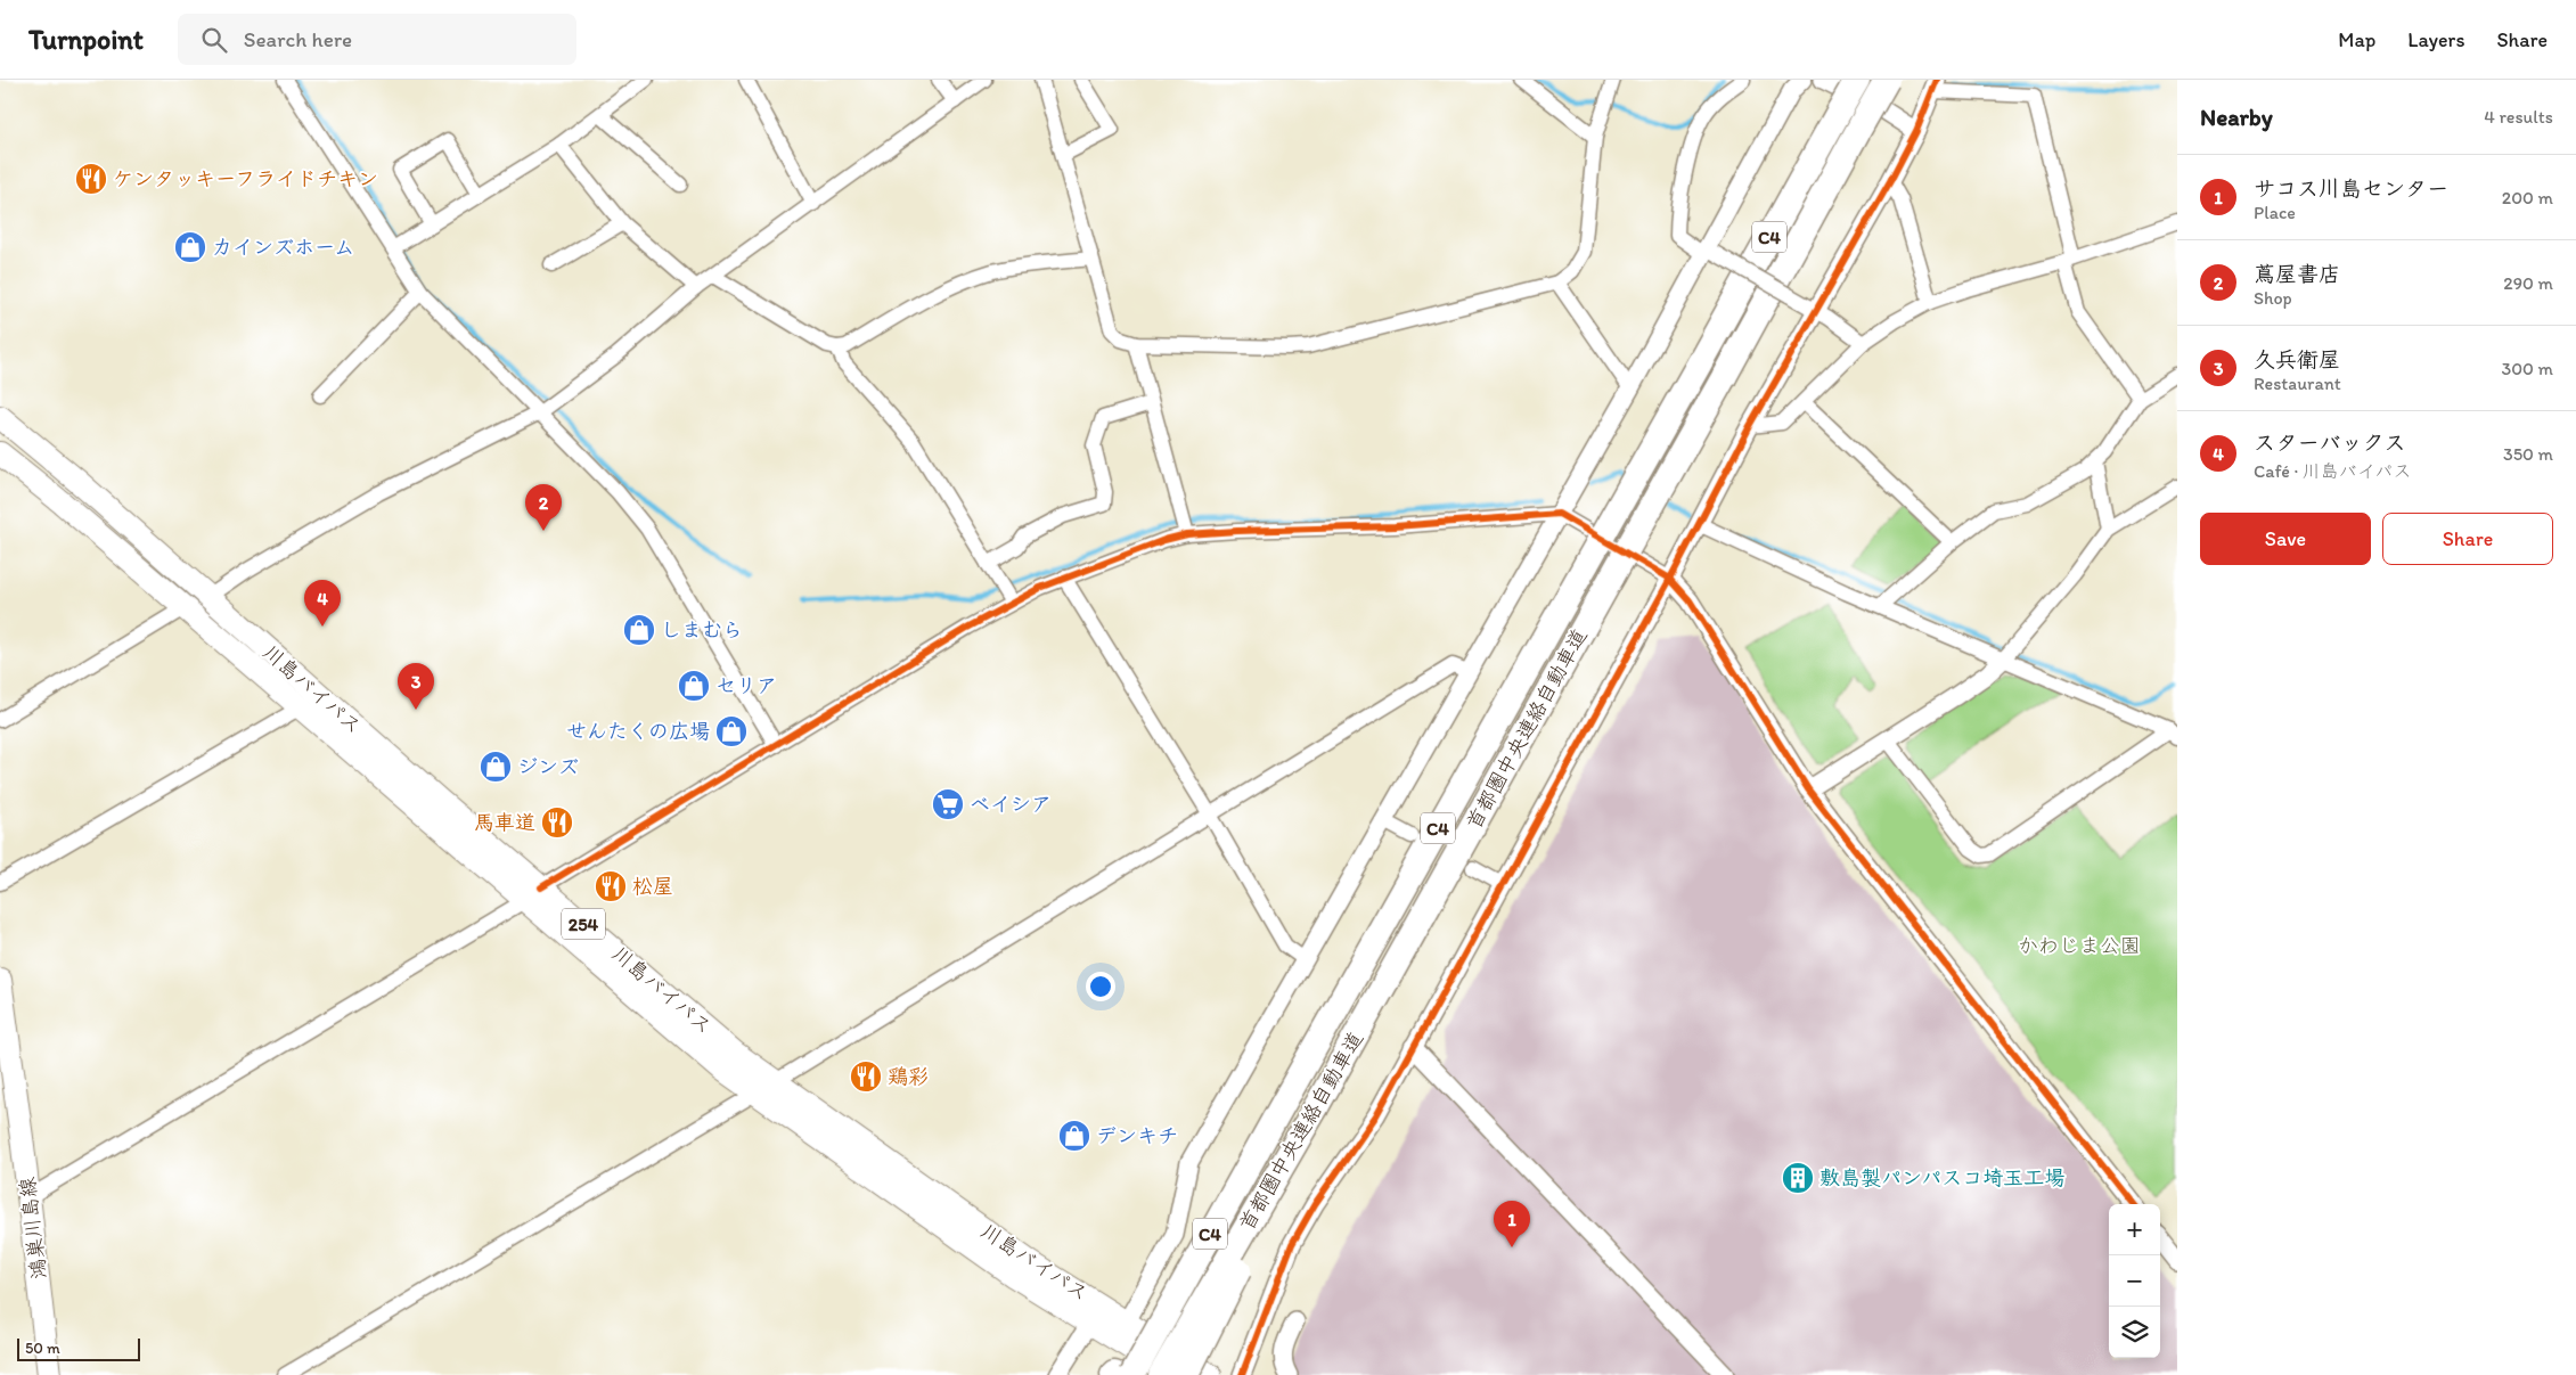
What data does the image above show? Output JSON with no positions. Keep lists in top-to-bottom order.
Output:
{
  "streets": {
    "highway": ["C4", "首都圏中央連絡自動車道"],
    "main road": ["川島バイパス", "254", "鴻巣川島線"]
  },
  "parks": ["かわじま公園"],
  "places": {
    "restaurant": [
      "ケンタッキーフライドチキン",
      "馬車道",
      "松屋",
      "鶏彩"
    ],
    "shop": [
      "カインズホーム",
      "しまむら",
      "セリア",
      "せんたくの広場",
      "ジンズ",
      "デンキチ"
    ],
    "supermarket": ["ベイシア"],
    "building": ["敷島製パンパスコ埼玉工場"]
  },
  "scale_bar": "50 m",
  "page": {
    "header": "Turnpoint",
    "search": "Search here",
    "nav": ["Map", "Layers", "Share"],
    "heading": ["Nearby", "4 results"],
    "list": [
      {
        "mark": "1",
        "name": "サコス川島センター",
        "note": "Place",
        "value": "200 m"
      },
      {
        "mark": "2",
        "name": "蔦屋書店",
        "note": "Shop",
        "value": "290 m"
      },
      {
        "mark": "3",
        "name": "久兵衛屋",
        "note": "Restaurant",
        "value": "300 m"
      },
      {
        "mark": "4",
        "name": "スターバックス",
        "note": "Café · 川島バイパス",
        "value": "350 m"
      }
    ],
    "pins": [
      "2",
      "4",
      "3",
      "1"
    ],
    "buttons": ["Save", "Share"],
    "map_buttons": ["+", "−"],
    "scale": "50 m"
  }
}
